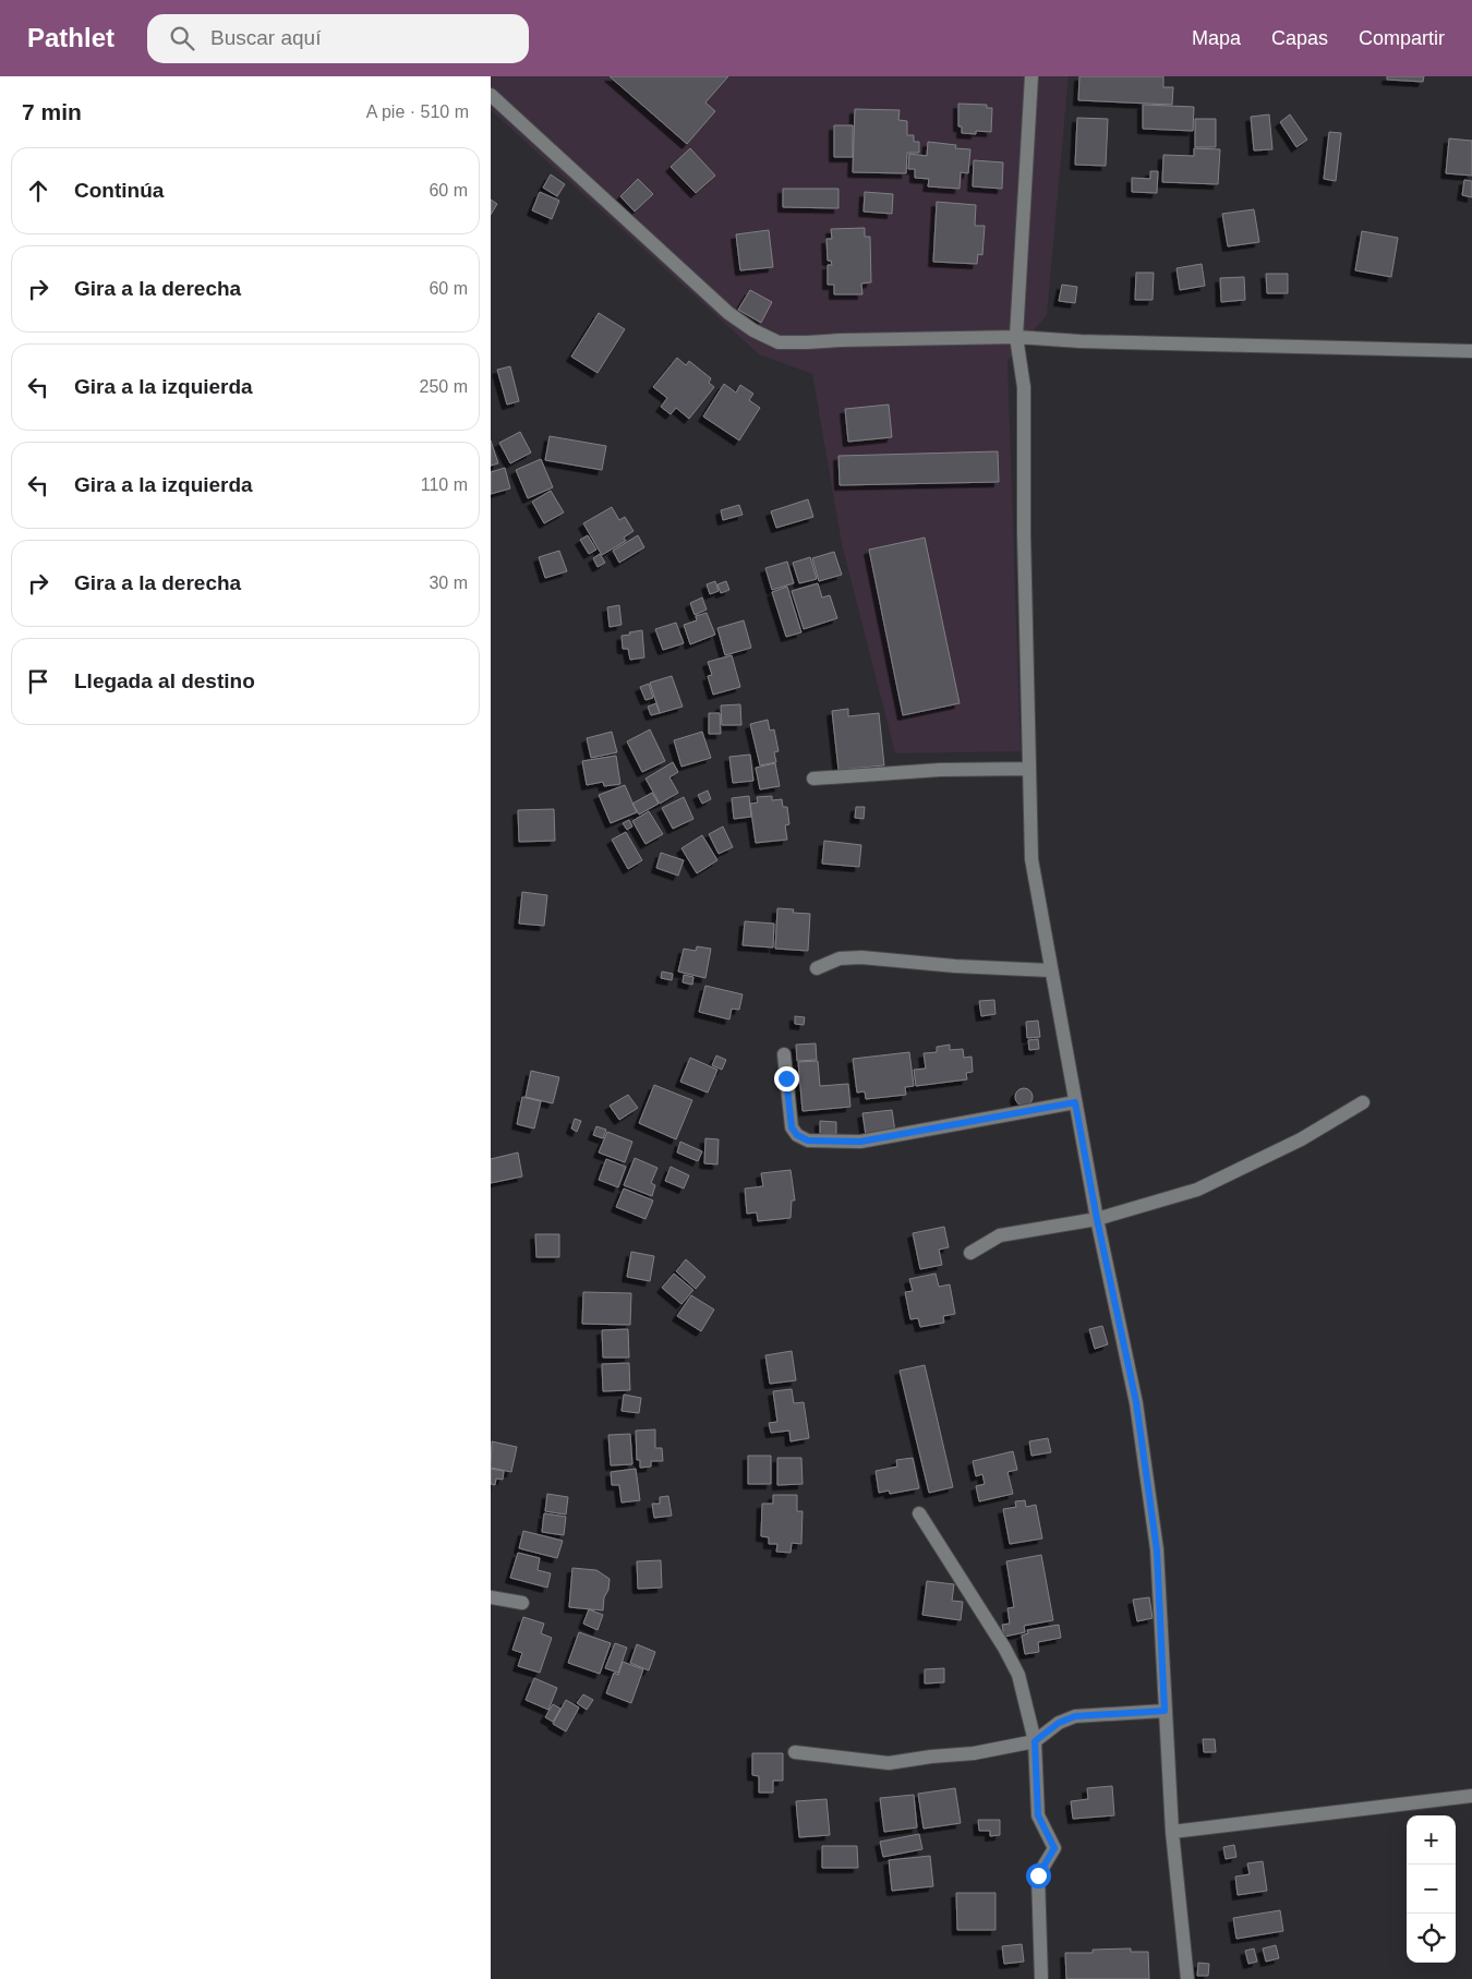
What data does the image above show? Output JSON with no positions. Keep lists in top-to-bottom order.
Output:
{
  "page": {
    "header": "Pathlet",
    "search": "Buscar aquí",
    "nav": ["Mapa", "Capas", "Compartir"],
    "heading": ["7 min", "A pie · 510 m"],
    "list": [
      ["Continúa", "60 m"],
      ["Gira a la derecha", "60 m"],
      ["Gira a la izquierda", "250 m"],
      ["Gira a la izquierda", "110 m"],
      ["Gira a la derecha", "30 m"],
      "Llegada al destino"
    ],
    "map_buttons": ["+", "−"]
  }
}
